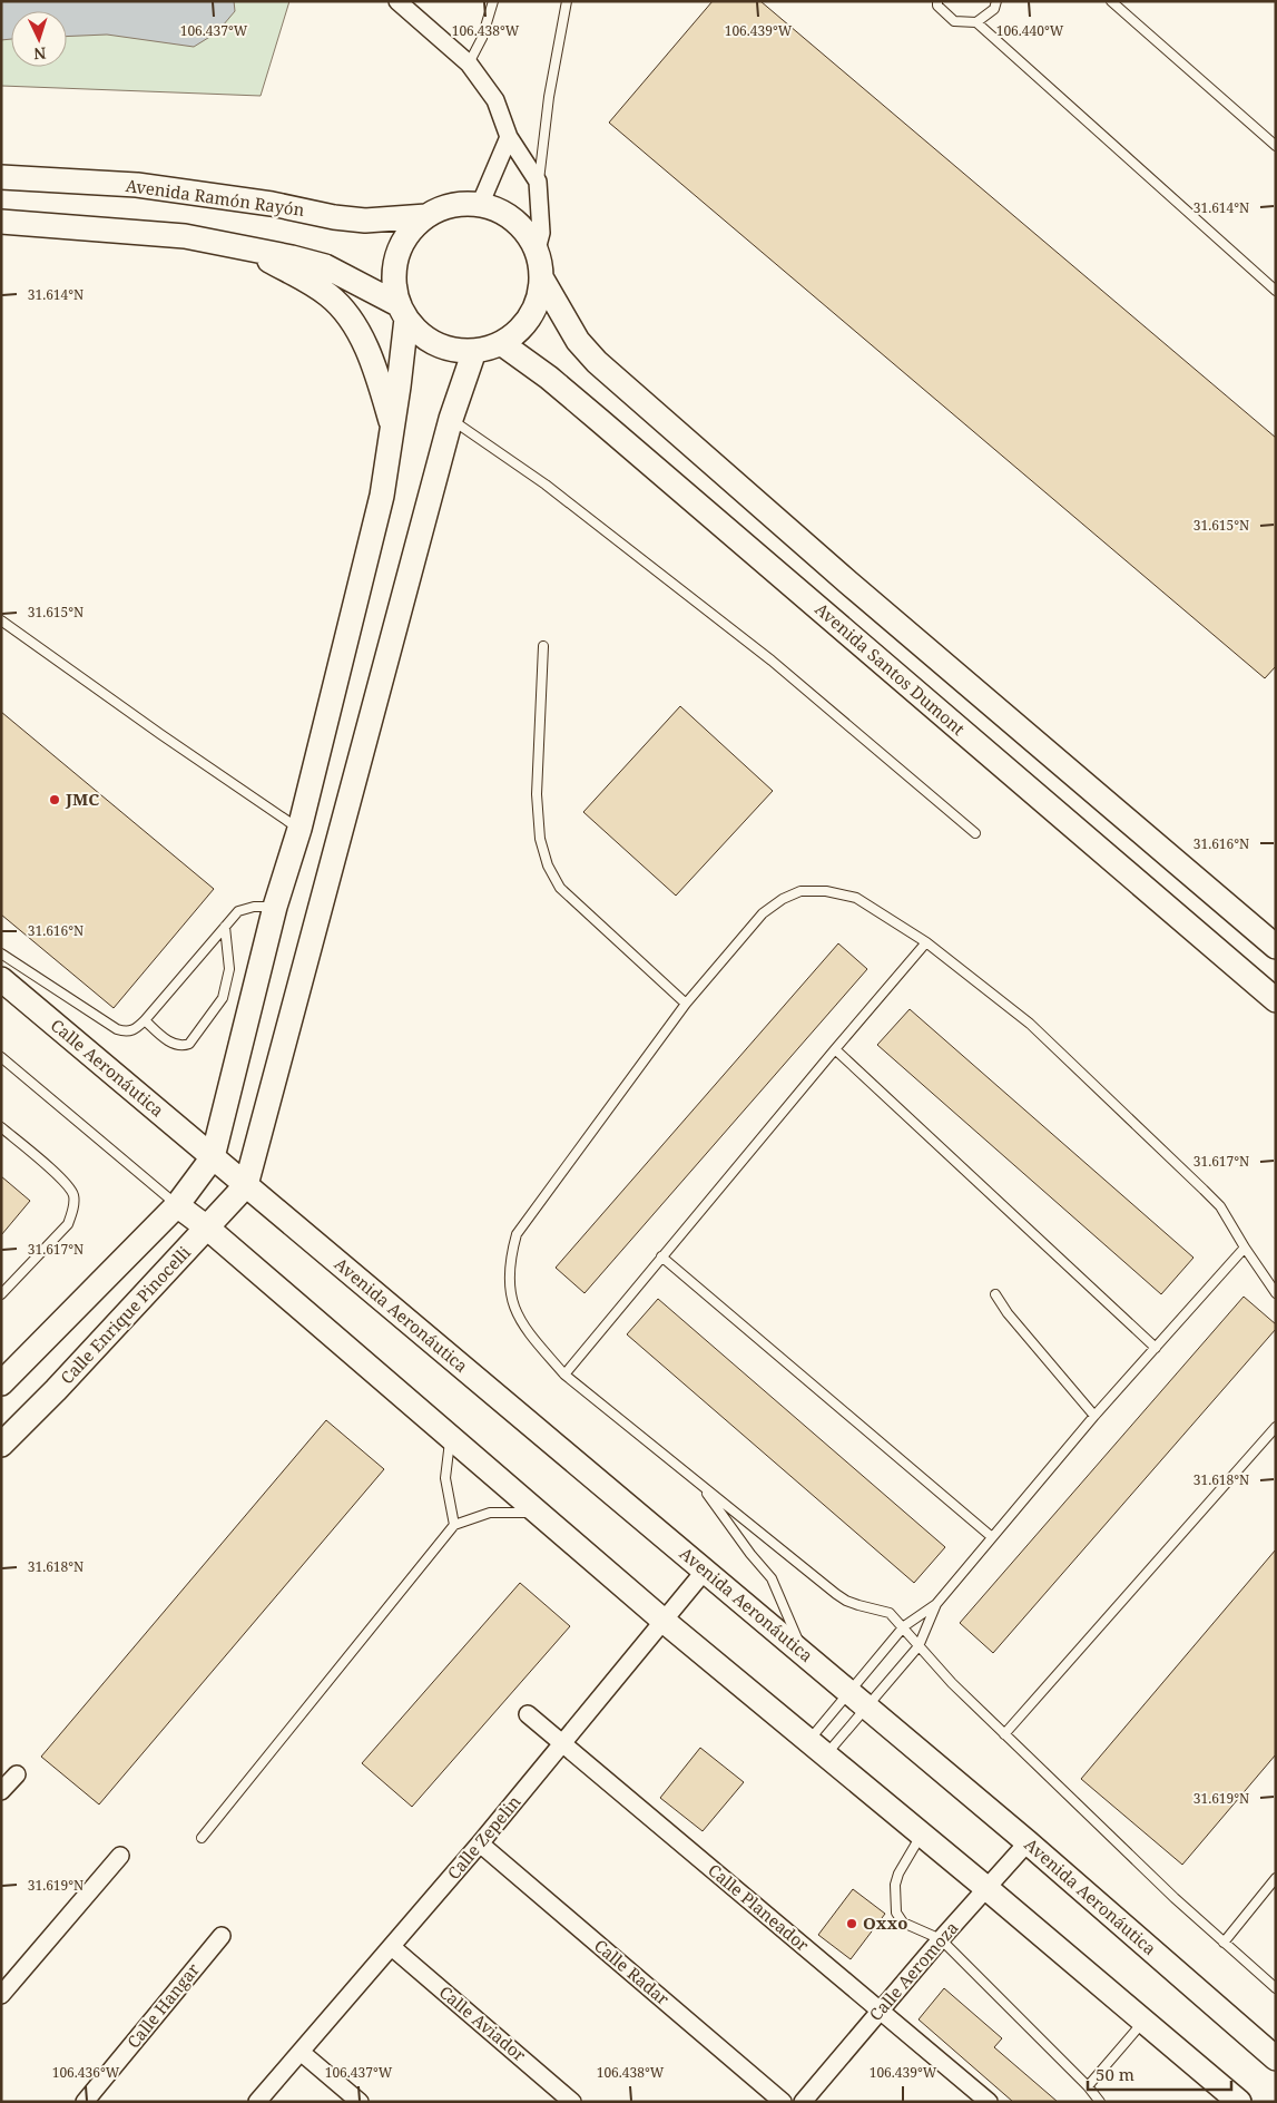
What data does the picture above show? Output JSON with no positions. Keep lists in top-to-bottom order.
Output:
{
  "streets": {
    "main road": [
      "Avenida Ramón Rayón",
      "Avenida Santos Dumont",
      "Calle Aeronáutica",
      "Calle Enrique Pinocelli",
      "Avenida Aeronáutica"
    ],
    "street": [
      "Calle Zepelin",
      "Calle Planeador",
      "Calle Aeromoza",
      "Calle Radar",
      "Calle Hangar",
      "Calle Aviador"
    ]
  },
  "crossings": [
    ["Avenida Ramón Rayón", "Avenida Santos Dumont"],
    ["Calle Aeronáutica", "Avenida Aeronáutica"],
    ["Calle Enrique Pinocelli", "Avenida Aeronáutica"],
    ["Avenida Aeronáutica", "Calle Zepelin"],
    ["Avenida Aeronáutica", "Calle Aeromoza"],
    ["Calle Zepelin", "Calle Planeador"],
    ["Calle Zepelin", "Calle Radar"],
    ["Calle Zepelin", "Calle Aviador"],
    ["Calle Planeador", "Calle Aeromoza"]
  ],
  "places": ["JMC", "Oxxo"],
  "scale_bar": "50 m",
  "north": "bottom",
  "coordinates": [
    "106.437°W",
    "106.438°W",
    "106.439°W",
    "106.440°W",
    "31.614°N",
    "31.615°N",
    "31.616°N",
    "31.617°N",
    "31.618°N",
    "31.619°N",
    "106.436°W"
  ]
}
